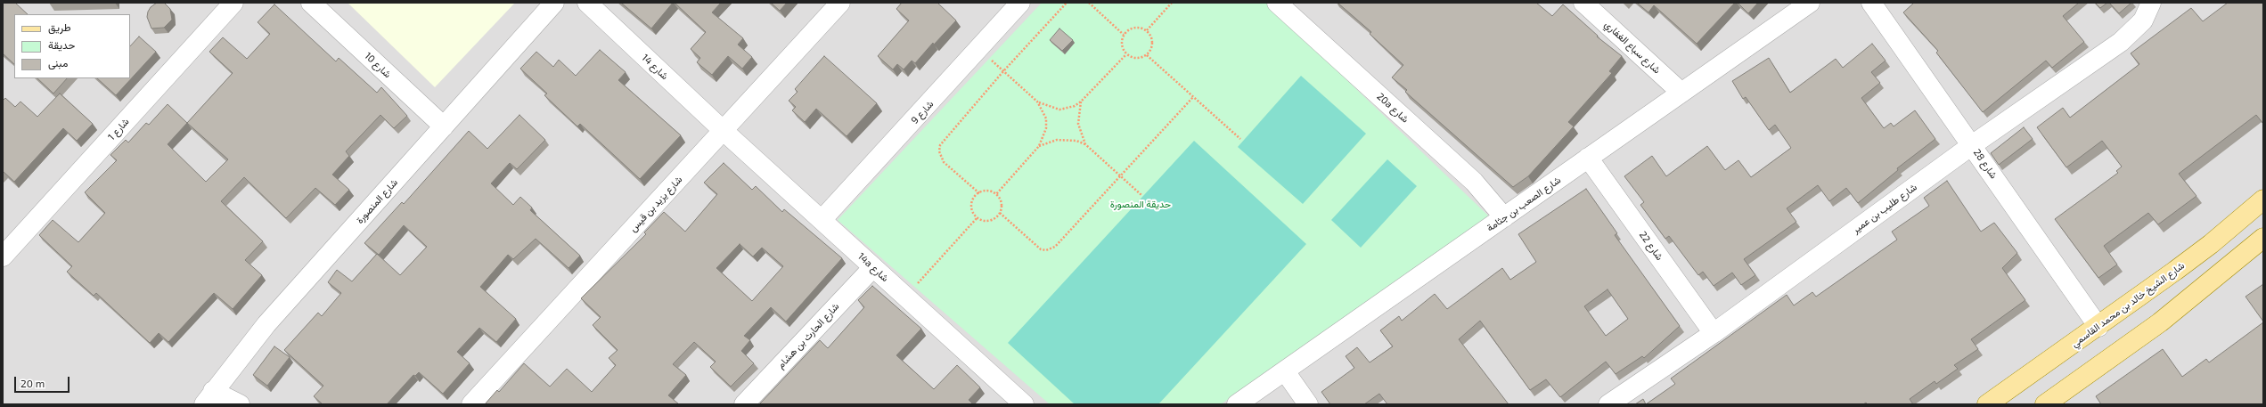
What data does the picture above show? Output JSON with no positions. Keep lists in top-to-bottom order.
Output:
{
  "streets": {
    "main road": ["شارع الشيخ خالد بن محمد القاسمي"],
    "street": [
      "شارع سباع الغفاري",
      "شارع 10",
      "شارع 14",
      "20a شارع",
      "شارع 9",
      "شارع 1",
      "شارع 28",
      "شارع المنصورة",
      "شارع يزيد بن قيس",
      "شارع الصعب بن جثامة",
      "شارع طليب بن عمير",
      "شارع 22",
      "14a شارع",
      "شارع الحارث بن هشام"
    ]
  },
  "crossings": [
    ["شارع سباع الغفاري", "شارع الصعب بن جثامة"],
    ["شارع 10", "شارع المنصورة"],
    ["شارع 14", "شارع يزيد بن قيس"],
    ["شارع 14", "14a شارع"],
    ["20a شارع", "شارع الصعب بن جثامة"],
    ["شارع 9", "14a شارع"],
    ["شارع 28", "شارع طليب بن عمير"],
    ["شارع 28", "شارع الشيخ خالد بن محمد القاسمي"],
    ["شارع يزيد بن قيس", "14a شارع"],
    ["شارع الصعب بن جثامة", "شارع 22"],
    ["شارع طليب بن عمير", "شارع 22"],
    ["14a شارع", "شارع الحارث بن هشام"]
  ],
  "parks": ["حديقة المنصورة"],
  "legend": ["طريق", "حديقة", "مبنى"],
  "scale_bar": "20 m"
}
